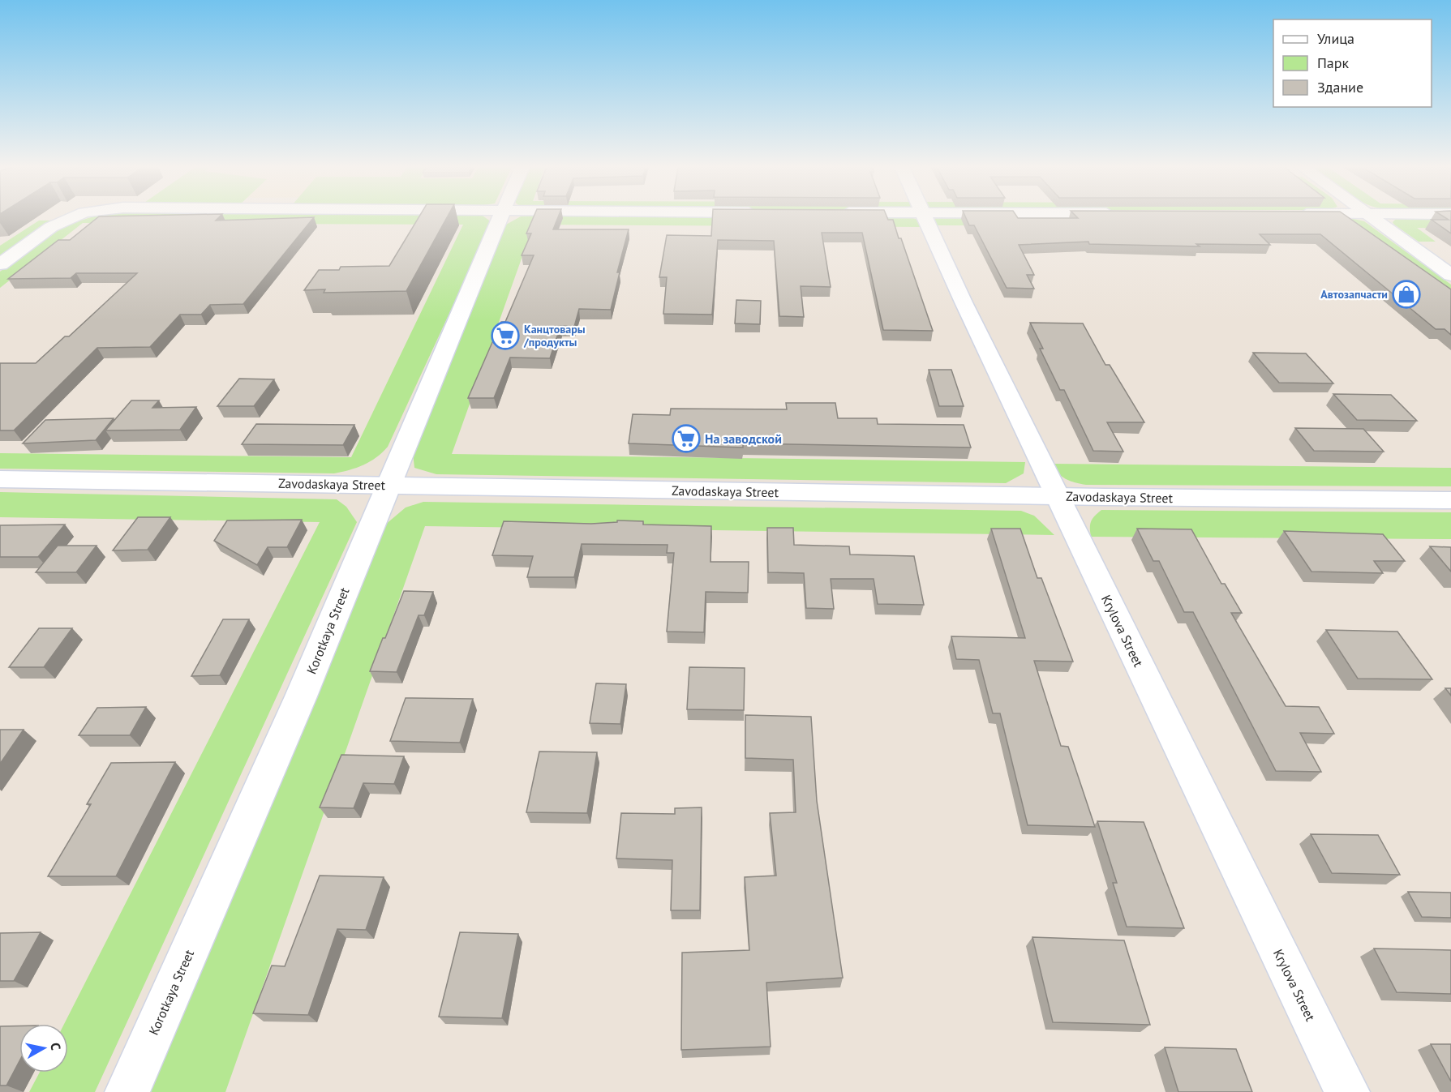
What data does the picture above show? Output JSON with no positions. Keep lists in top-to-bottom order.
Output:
{
  "streets": {
    "street": ["Zavodaskaya Street", "Korotkaya Street", "Krylova Street"]
  },
  "crossings": [
    ["Zavodaskaya Street", "Korotkaya Street"],
    ["Zavodaskaya Street", "Krylova Street"]
  ],
  "places": {
    "shop": ["Автозапчасти"],
    "supermarket": ["Канцтовары /продукты", "На заводской"]
  },
  "legend": ["Улица", "Парк", "Здание"],
  "north": "right"
}
